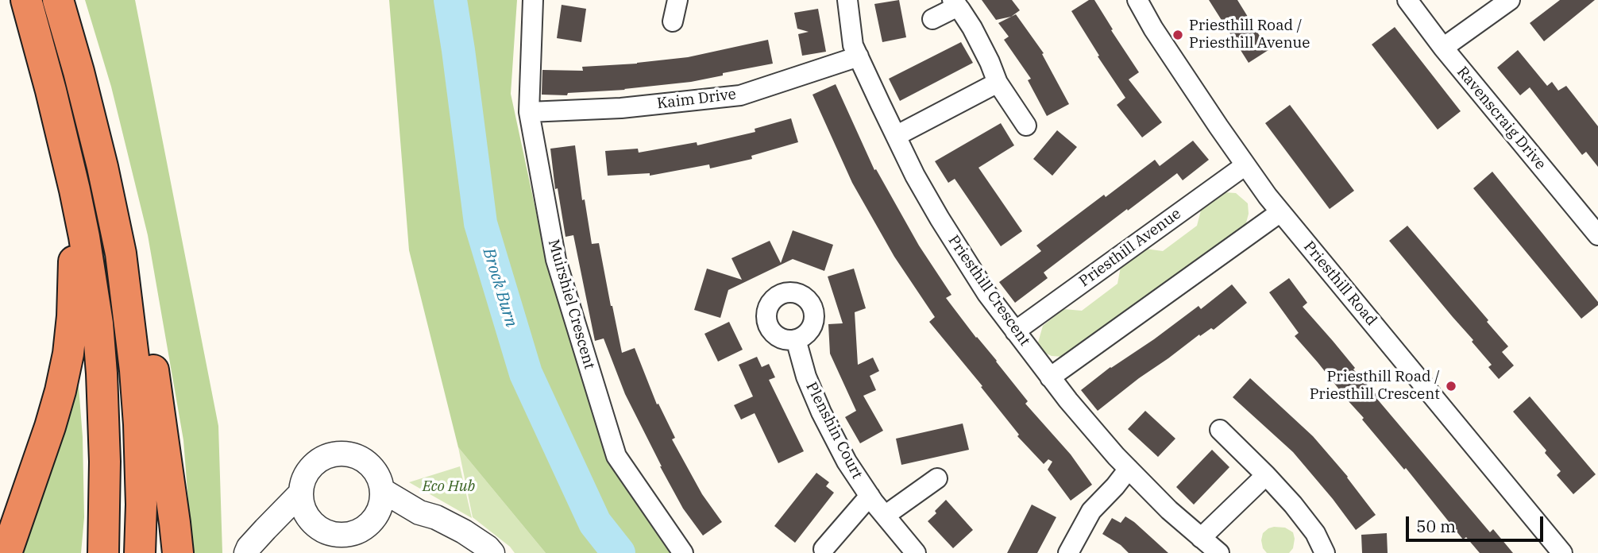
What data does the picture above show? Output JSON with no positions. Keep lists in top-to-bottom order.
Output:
{
  "streets": {
    "street": [
      "Kaim Drive",
      "Ravenscraig Drive",
      "Priesthill Avenue",
      "Priesthill Road",
      "Priesthill Crescent",
      "Muirshiel Crescent",
      "Plenshin Court"
    ]
  },
  "crossings": [
    ["Kaim Drive", "Priesthill Crescent"],
    ["Kaim Drive", "Muirshiel Crescent"],
    ["Priesthill Avenue", "Priesthill Road"],
    ["Priesthill Avenue", "Priesthill Crescent"]
  ],
  "water": ["Brock Burn"],
  "parks": ["Eco Hub"],
  "places": ["Priesthill Road / Priesthill Avenue", "Priesthill Road / Priesthill Crescent"],
  "scale_bar": "50 m"
}
